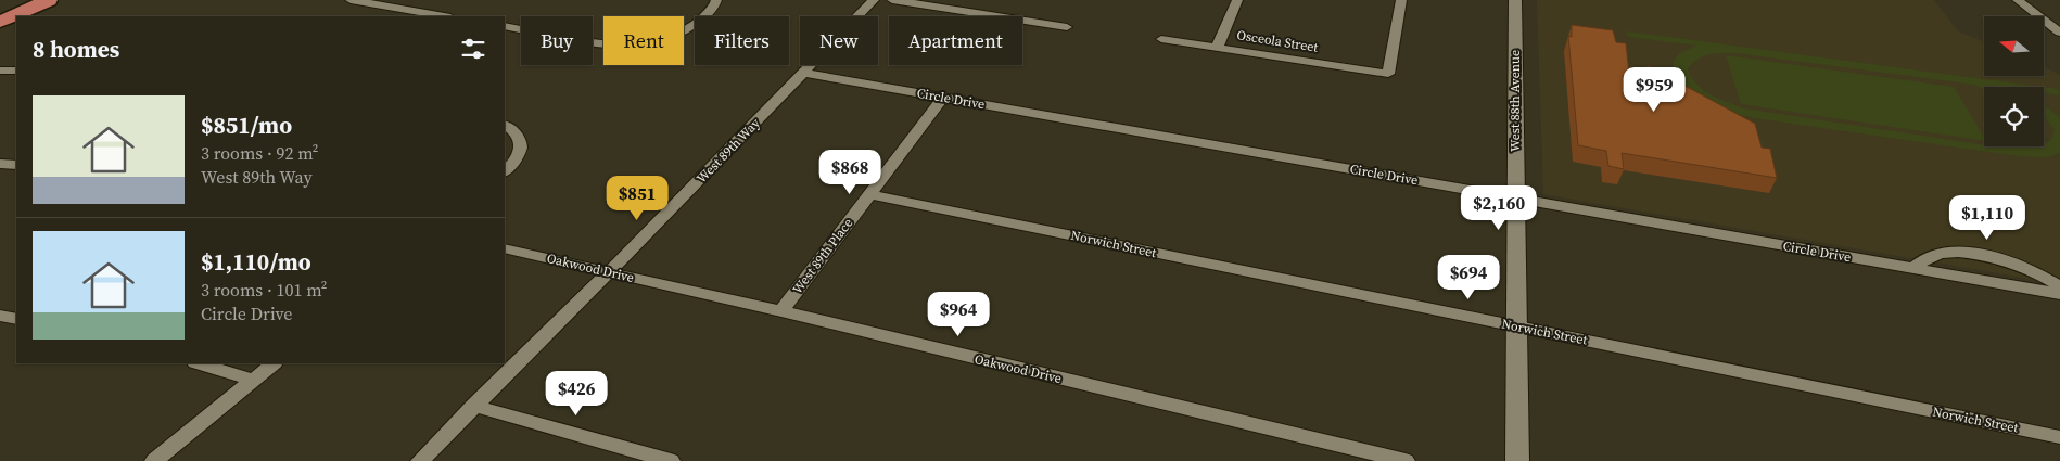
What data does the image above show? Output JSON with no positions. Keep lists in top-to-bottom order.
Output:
{
  "streets": {
    "street": [
      "Osceola Street",
      "Circle Drive",
      "West 88th Avenue",
      "West 89th Way",
      "Norwich Street",
      "West 89th Place",
      "Oakwood Drive"
    ]
  },
  "crossings": [
    ["Circle Drive", "West 88th Avenue"],
    ["Circle Drive", "West 89th Way"],
    ["Circle Drive", "West 89th Place"],
    ["West 88th Avenue", "Norwich Street"],
    ["West 89th Way", "Oakwood Drive"],
    ["Norwich Street", "West 89th Place"],
    ["West 89th Place", "Oakwood Drive"]
  ],
  "north": "left",
  "page": {
    "chip": [
      "Buy",
      "Rent",
      "Filters",
      "New",
      "Apartment"
    ],
    "heading": "8 homes",
    "price": [
      "$959",
      "$868",
      "$851",
      "$2,160",
      "$1,110",
      "$694",
      "$964",
      "$426"
    ],
    "list": [
      {
        "name": "$851/mo",
        "note": "3 rooms · 92 m² · West 89th Way"
      },
      {
        "name": "$1,110/mo",
        "note": "3 rooms · 101 m² · Circle Drive"
      }
    ]
  }
}
